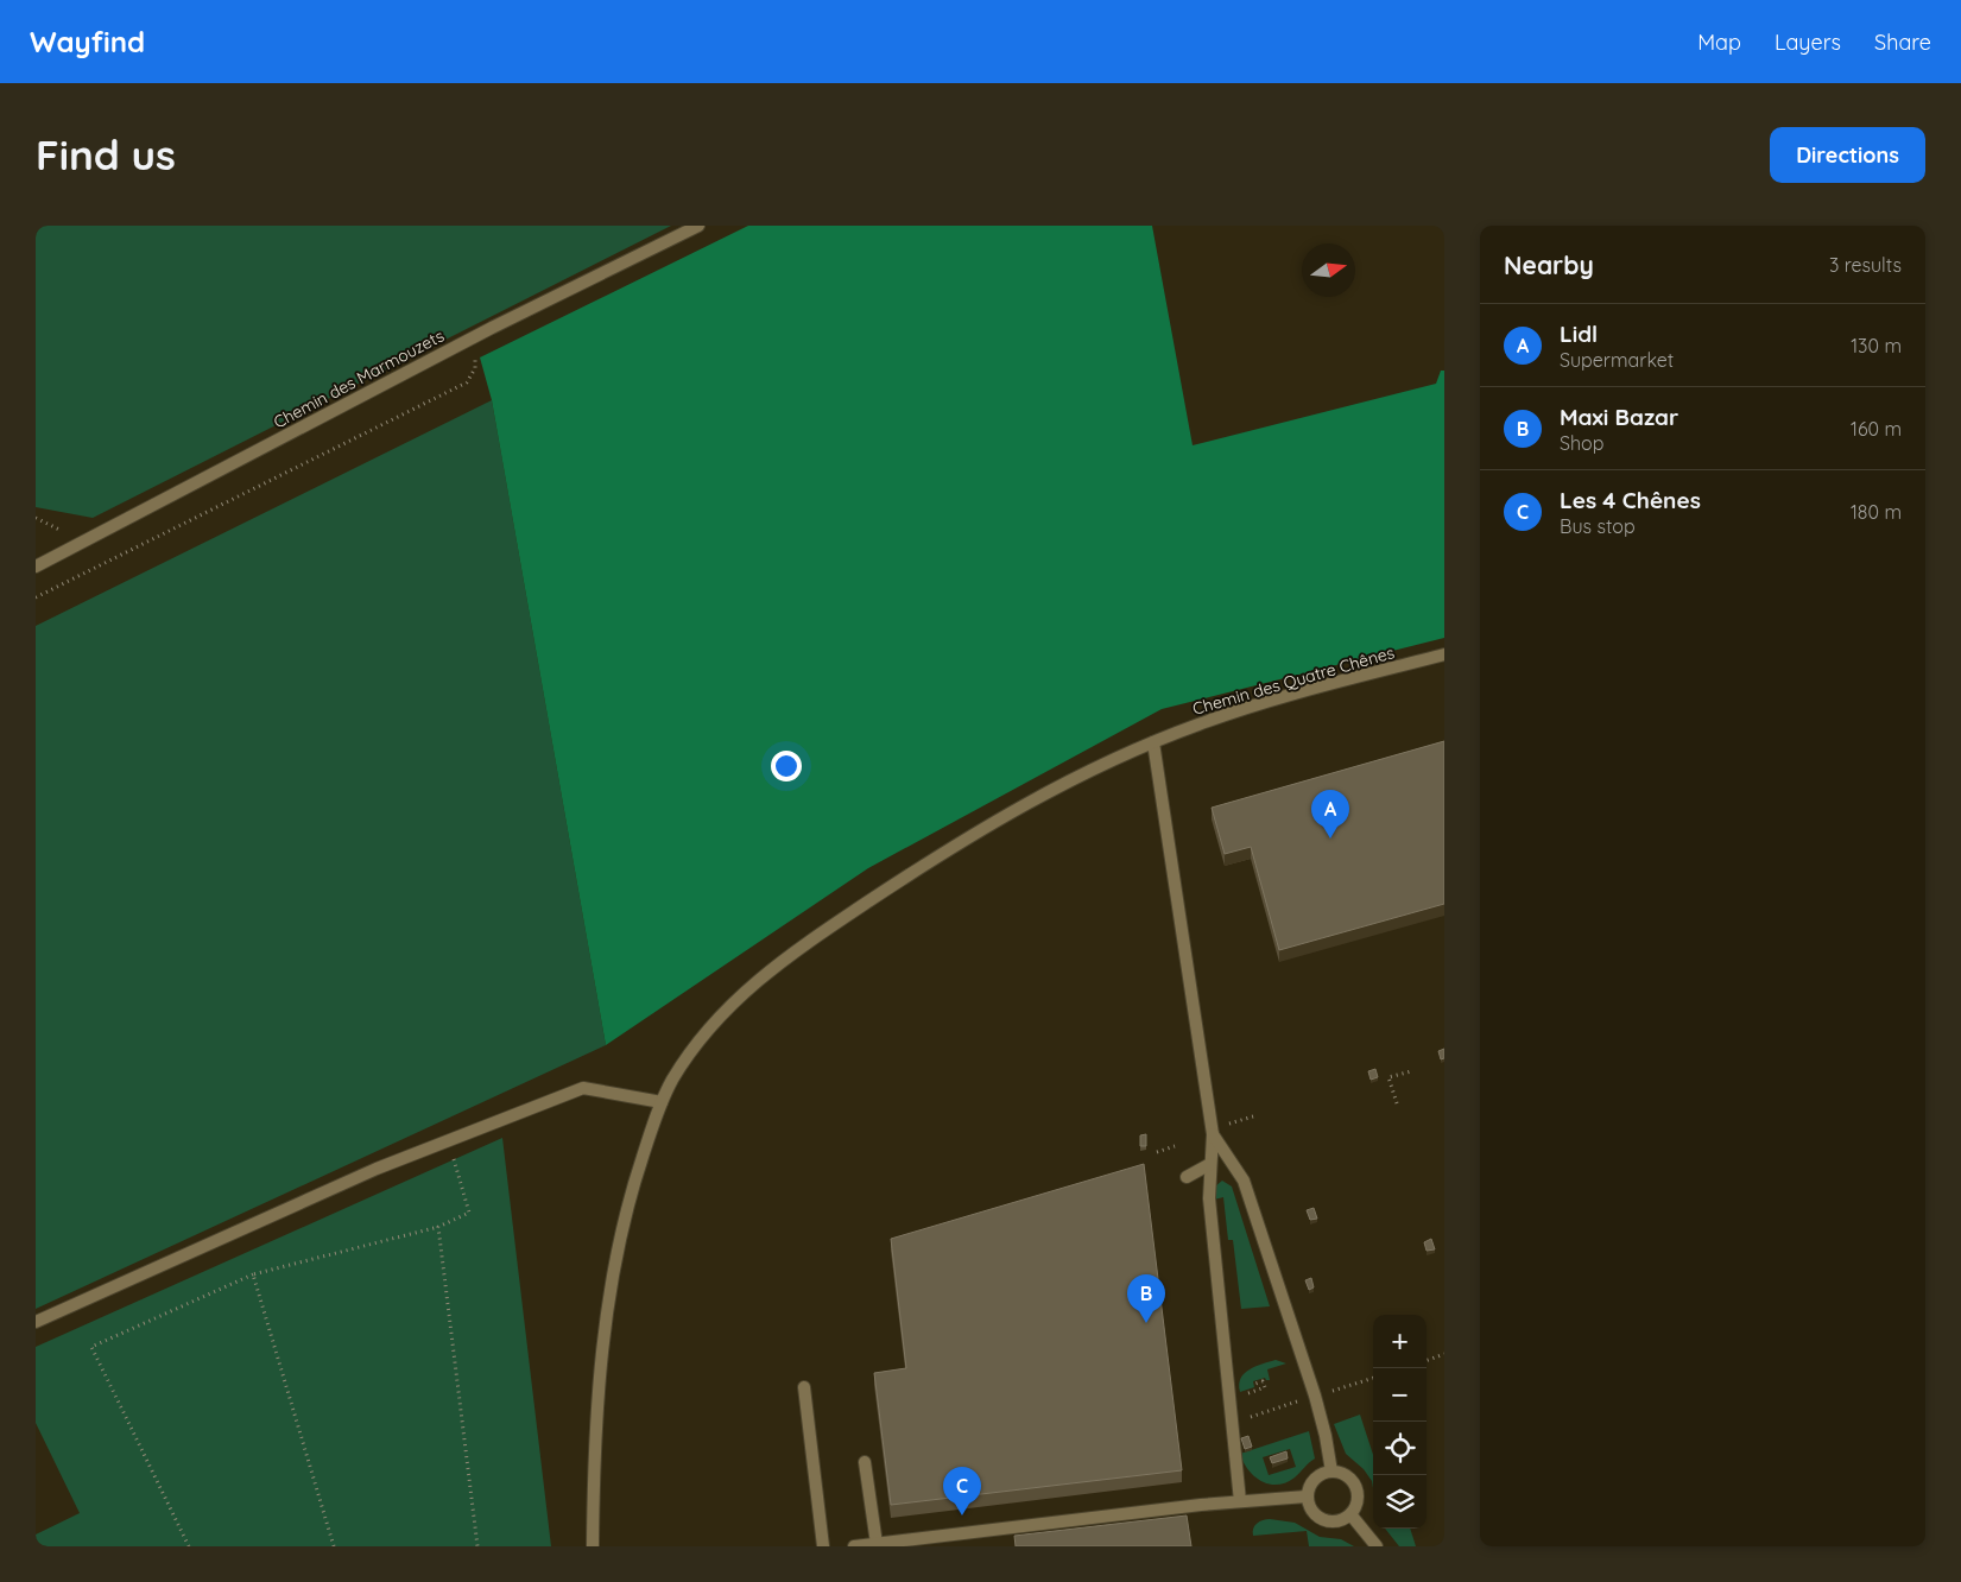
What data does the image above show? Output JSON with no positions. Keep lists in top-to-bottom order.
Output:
{
  "streets": {
    "street": ["Chemin des Marmouzets", "Chemin des Quatre Chênes"]
  },
  "north": "right",
  "page": {
    "header": "Wayfind",
    "nav": ["Map", "Layers", "Share"],
    "buttons": "Directions",
    "title": "Find us",
    "heading": ["Nearby", "3 results"],
    "list": [
      {
        "mark": "A",
        "name": "Lidl",
        "note": "Supermarket",
        "value": "130 m"
      },
      {
        "mark": "B",
        "name": "Maxi Bazar",
        "note": "Shop",
        "value": "160 m"
      },
      {
        "mark": "C",
        "name": "Les 4 Chênes",
        "note": "Bus stop",
        "value": "180 m"
      }
    ],
    "pins": ["A", "B", "C"],
    "map_buttons": ["+", "−"]
  }
}
